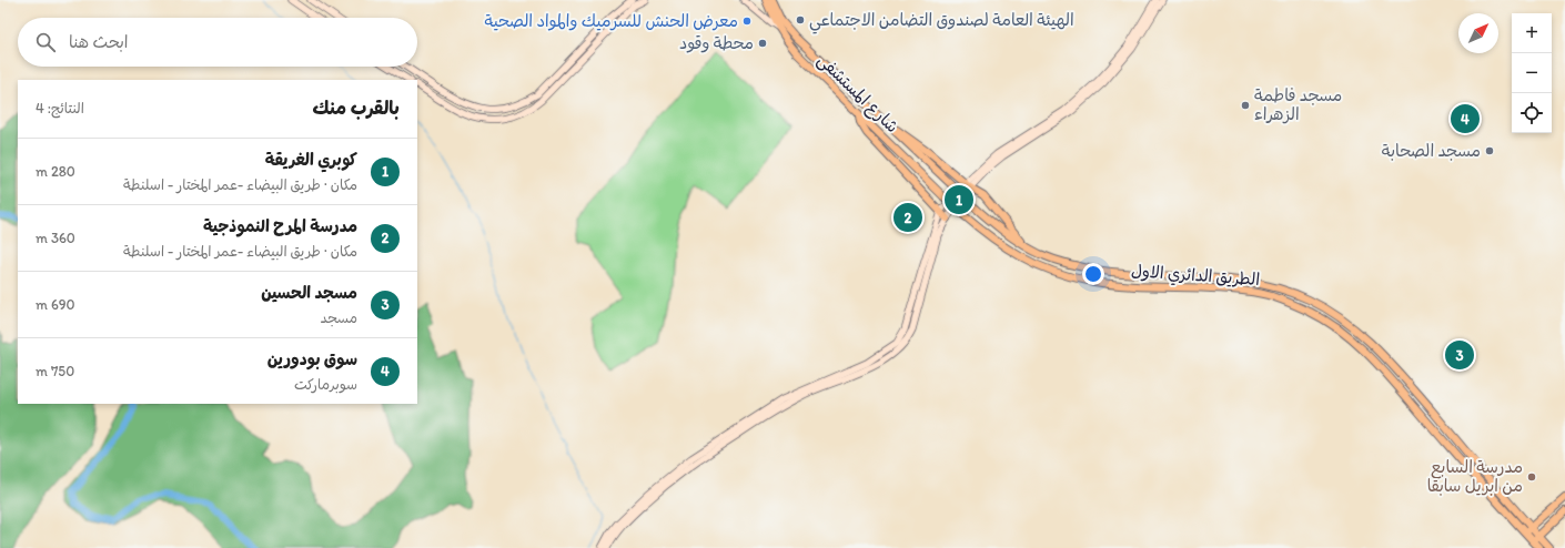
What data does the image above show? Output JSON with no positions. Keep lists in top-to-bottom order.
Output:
{
  "streets": {
    "main road": ["شارع المستشفى", "الطريق الدائري الاول"]
  },
  "crossings": [
    ["شارع المستشفى", "الطريق الدائري الاول"]
  ],
  "places": [
    "الهيئة العامة لصندوق التضامن الاجتماعي",
    "معرض الحنش للسرميك والمواد الصحية",
    "محطة وقود",
    "مسجد فاطمة الزهراء",
    "مسجد الصحابة",
    "مدرسة السابع من ابريل سابقا"
  ],
  "north": "top right",
  "page": {
    "map_buttons": ["+", "−"],
    "search": "ابحث هنا",
    "heading": ["بالقرب منك", "النتائج: 4"],
    "pins": [
      "4",
      "1",
      "2",
      "3"
    ],
    "list": [
      {
        "mark": "1",
        "name": "كوبري الغريقة",
        "note": "مكان · طريق البيضاء -عمر المختار - اسلنطة",
        "value": "280 m"
      },
      {
        "mark": "2",
        "name": "مدرسة المرح النموذجية",
        "note": "مكان · طريق البيضاء -عمر المختار - اسلنطة",
        "value": "360 m"
      },
      {
        "mark": "3",
        "name": "مسجد الحسين",
        "note": "مسجد",
        "value": "690 m"
      },
      {
        "mark": "4",
        "name": "سوق بودورين",
        "note": "سوبرماركت",
        "value": "750 m"
      }
    ]
  }
}
